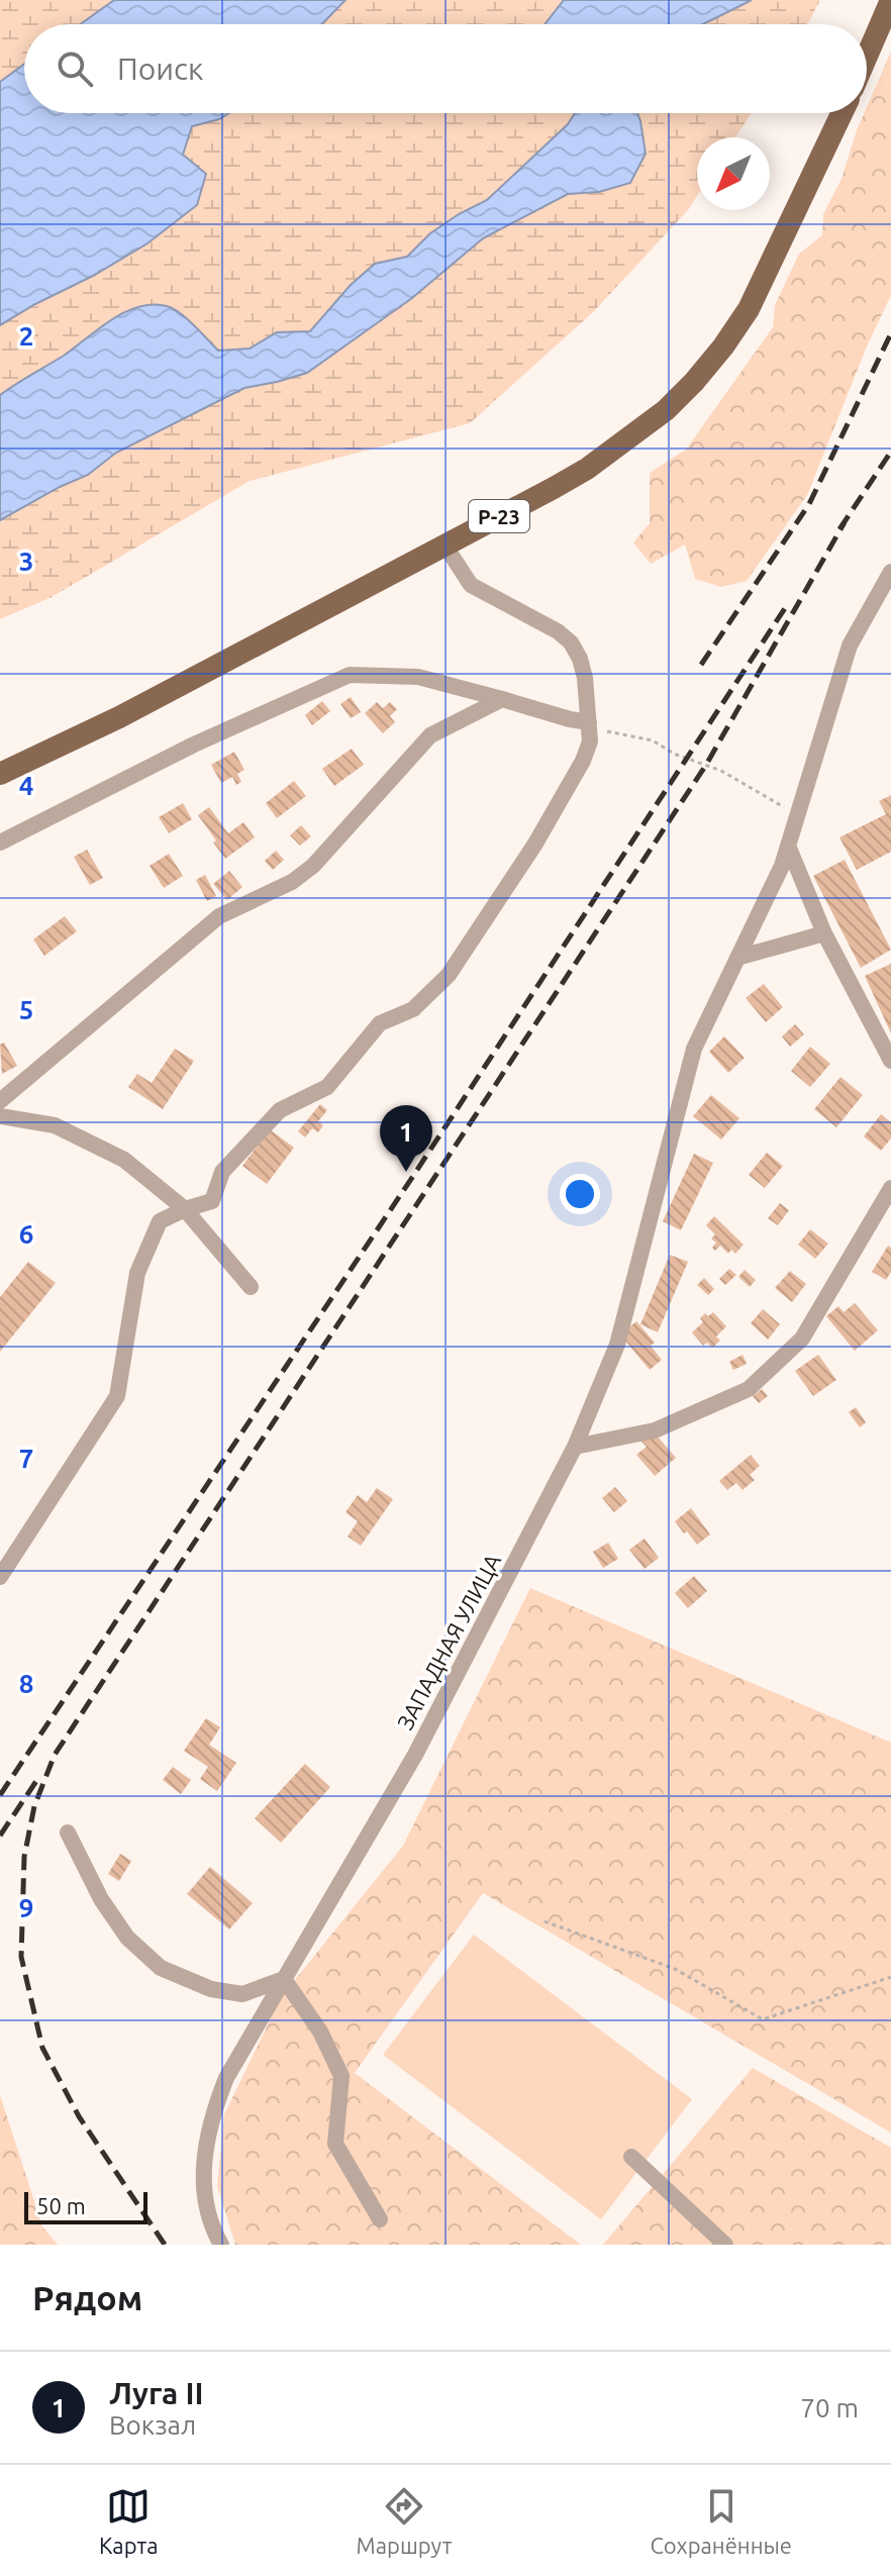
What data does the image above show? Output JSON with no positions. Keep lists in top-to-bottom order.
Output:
{
  "streets": {
    "main road": ["Р-23"],
    "street": ["ЗАПАДНАЯ УЛИЦА"]
  },
  "scale_bar": "50 m",
  "north": "bottom left",
  "page": {
    "search": "Поиск",
    "pins": "1",
    "scale": "50 m",
    "heading": "Рядом",
    "list": [
      {
        "mark": "1",
        "name": "Луга II",
        "note": "Вокзал",
        "value": "70 m"
      }
    ],
    "nav": ["Карта", "Маршрут", "Сохранённые"]
  },
  "grid": {
    "rows": [
      "2",
      "3",
      "4",
      "5",
      "6",
      "7",
      "8",
      "9"
    ]
  }
}
